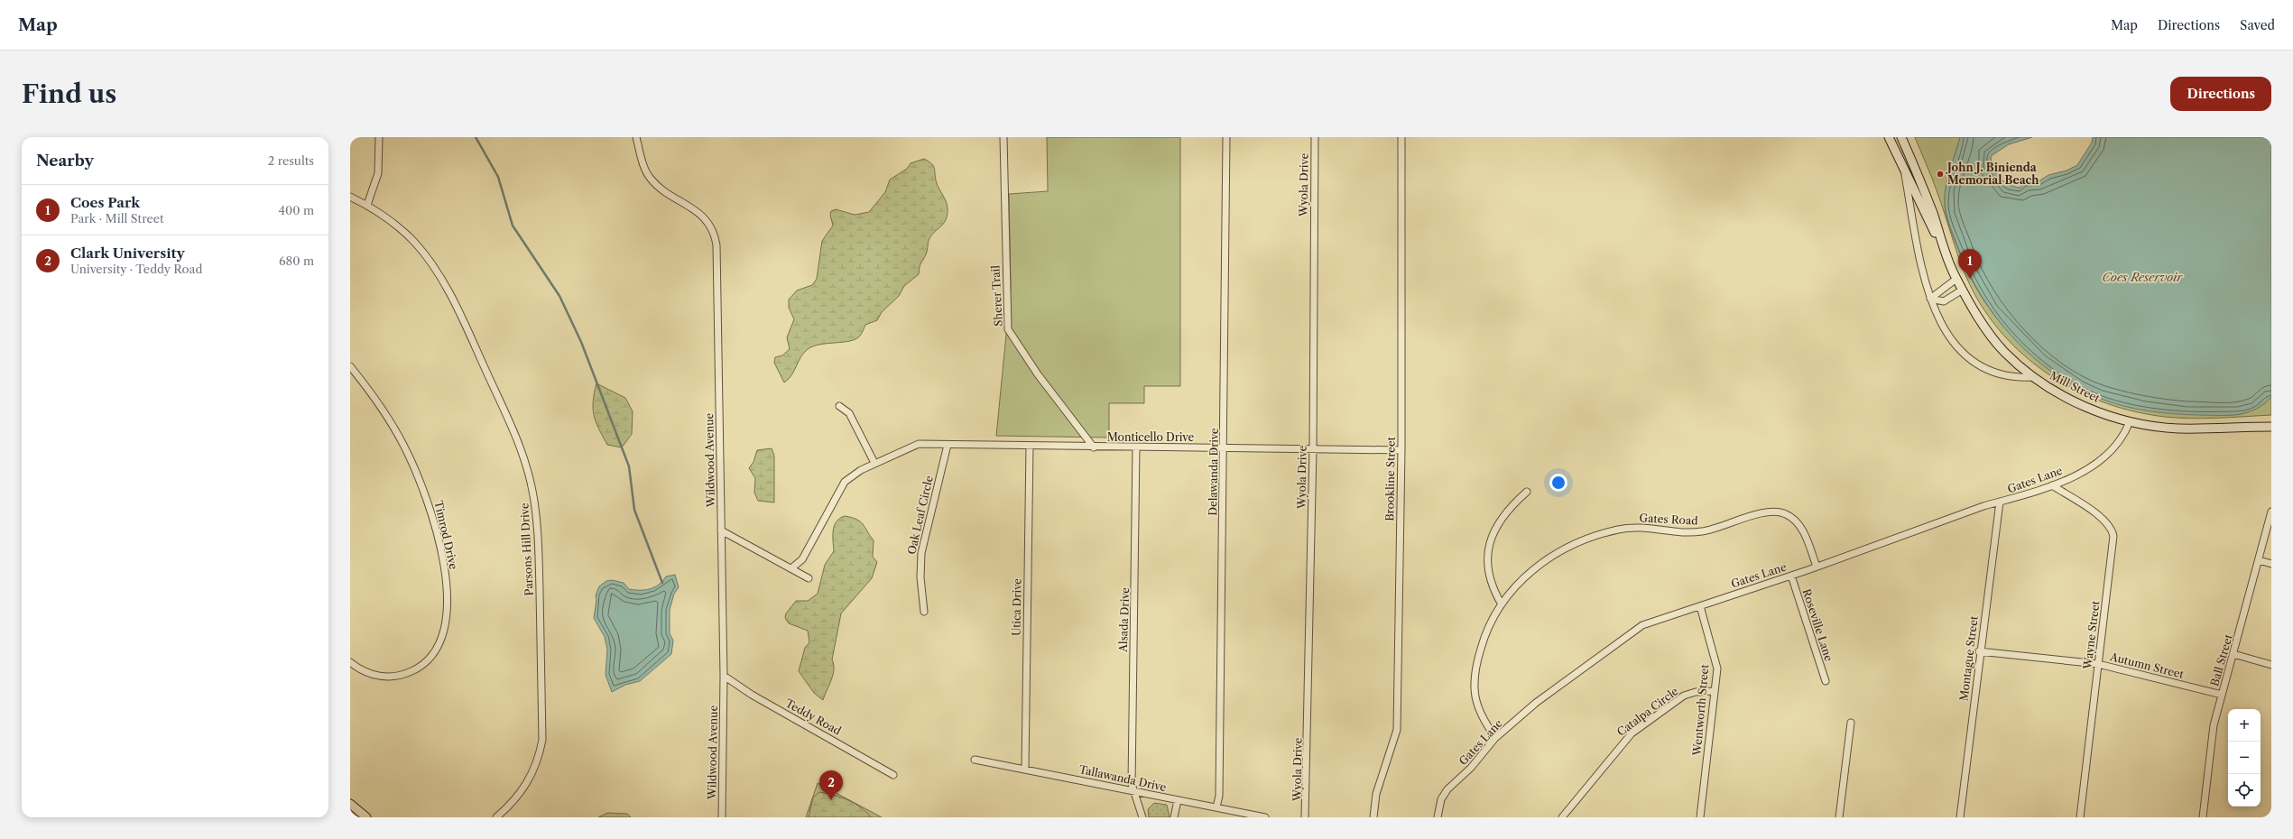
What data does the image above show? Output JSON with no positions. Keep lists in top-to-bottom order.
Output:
{
  "streets": {
    "main road": ["Mill Street"],
    "street": [
      "Wyola Drive",
      "Sherer Trail",
      "Monticello Drive",
      "Wildwood Avenue",
      "Delawanda Drive",
      "Brookline Street",
      "Gates Lane",
      "Oak Leaf Circle",
      "Gates Road",
      "Timrod Drive",
      "Parsons Hill Drive",
      "Utica Drive",
      "Alsada Drive",
      "Roseville Lane",
      "Wayne Street",
      "Montague Street",
      "Ball Street",
      "Autumn Street",
      "Wentworth Street",
      "Catalpa Circle",
      "Teddy Road",
      "Tallawanda Drive"
    ]
  },
  "crossings": [
    ["Wyola Drive", "Monticello Drive"],
    ["Sherer Trail", "Monticello Drive"],
    ["Mill Street", "Gates Lane"],
    ["Monticello Drive", "Delawanda Drive"],
    ["Monticello Drive", "Brookline Street"],
    ["Monticello Drive", "Oak Leaf Circle"],
    ["Monticello Drive", "Utica Drive"],
    ["Monticello Drive", "Alsada Drive"],
    ["Wildwood Avenue", "Teddy Road"],
    ["Delawanda Drive", "Tallawanda Drive"],
    ["Gates Lane", "Gates Road"],
    ["Gates Lane", "Roseville Lane"],
    ["Gates Lane", "Wayne Street"],
    ["Gates Lane", "Montague Street"],
    ["Gates Lane", "Wentworth Street"],
    ["Utica Drive", "Tallawanda Drive"],
    ["Alsada Drive", "Tallawanda Drive"],
    ["Wayne Street", "Autumn Street"],
    ["Montague Street", "Autumn Street"],
    ["Ball Street", "Autumn Street"],
    ["Wentworth Street", "Catalpa Circle"]
  ],
  "water": ["Coes Reservoir"],
  "places": ["John J. Binienda Memorial Beach"],
  "page": {
    "header": "Map",
    "nav": ["Map", "Directions", "Saved"],
    "buttons": "Directions",
    "title": "Find us",
    "heading": ["Nearby", "2 results"],
    "list": [
      {
        "mark": "1",
        "name": "Coes Park",
        "note": "Park · Mill Street",
        "value": "400 m"
      },
      {
        "mark": "2",
        "name": "Clark University",
        "note": "University · Teddy Road",
        "value": "680 m"
      }
    ],
    "pins": ["1", "2"],
    "map_buttons": ["+", "−"]
  }
}
